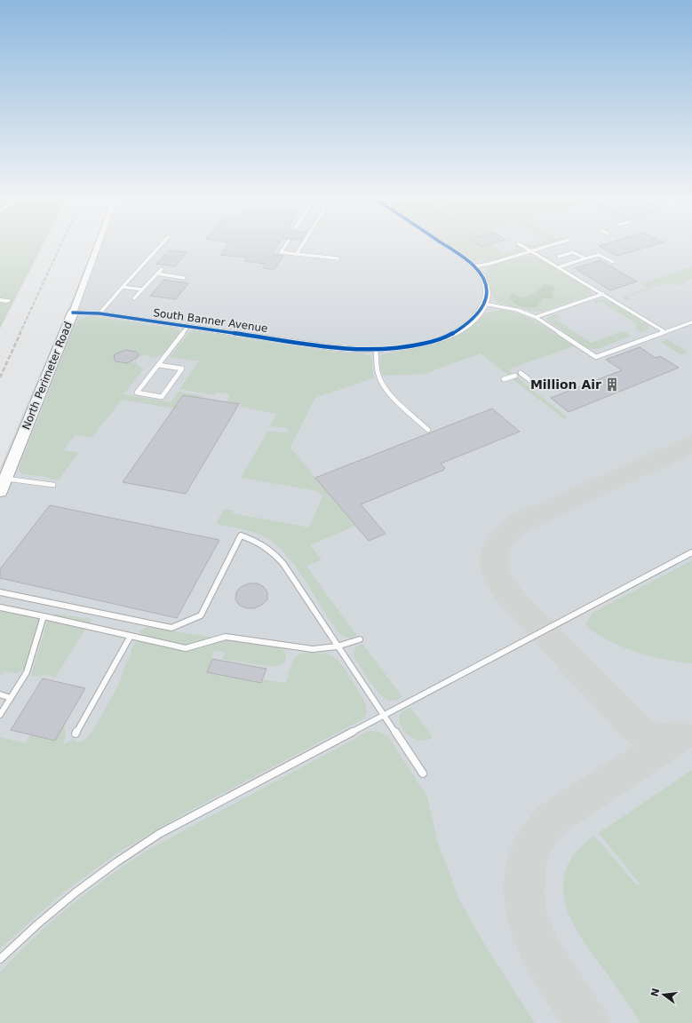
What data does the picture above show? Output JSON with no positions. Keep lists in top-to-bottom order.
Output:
{
  "streets": {
    "street": ["South Banner Avenue", "North Perimeter Road"]
  },
  "crossings": [
    ["South Banner Avenue", "North Perimeter Road"]
  ],
  "places": {
    "building": ["Million Air"]
  },
  "north": "left"
}
